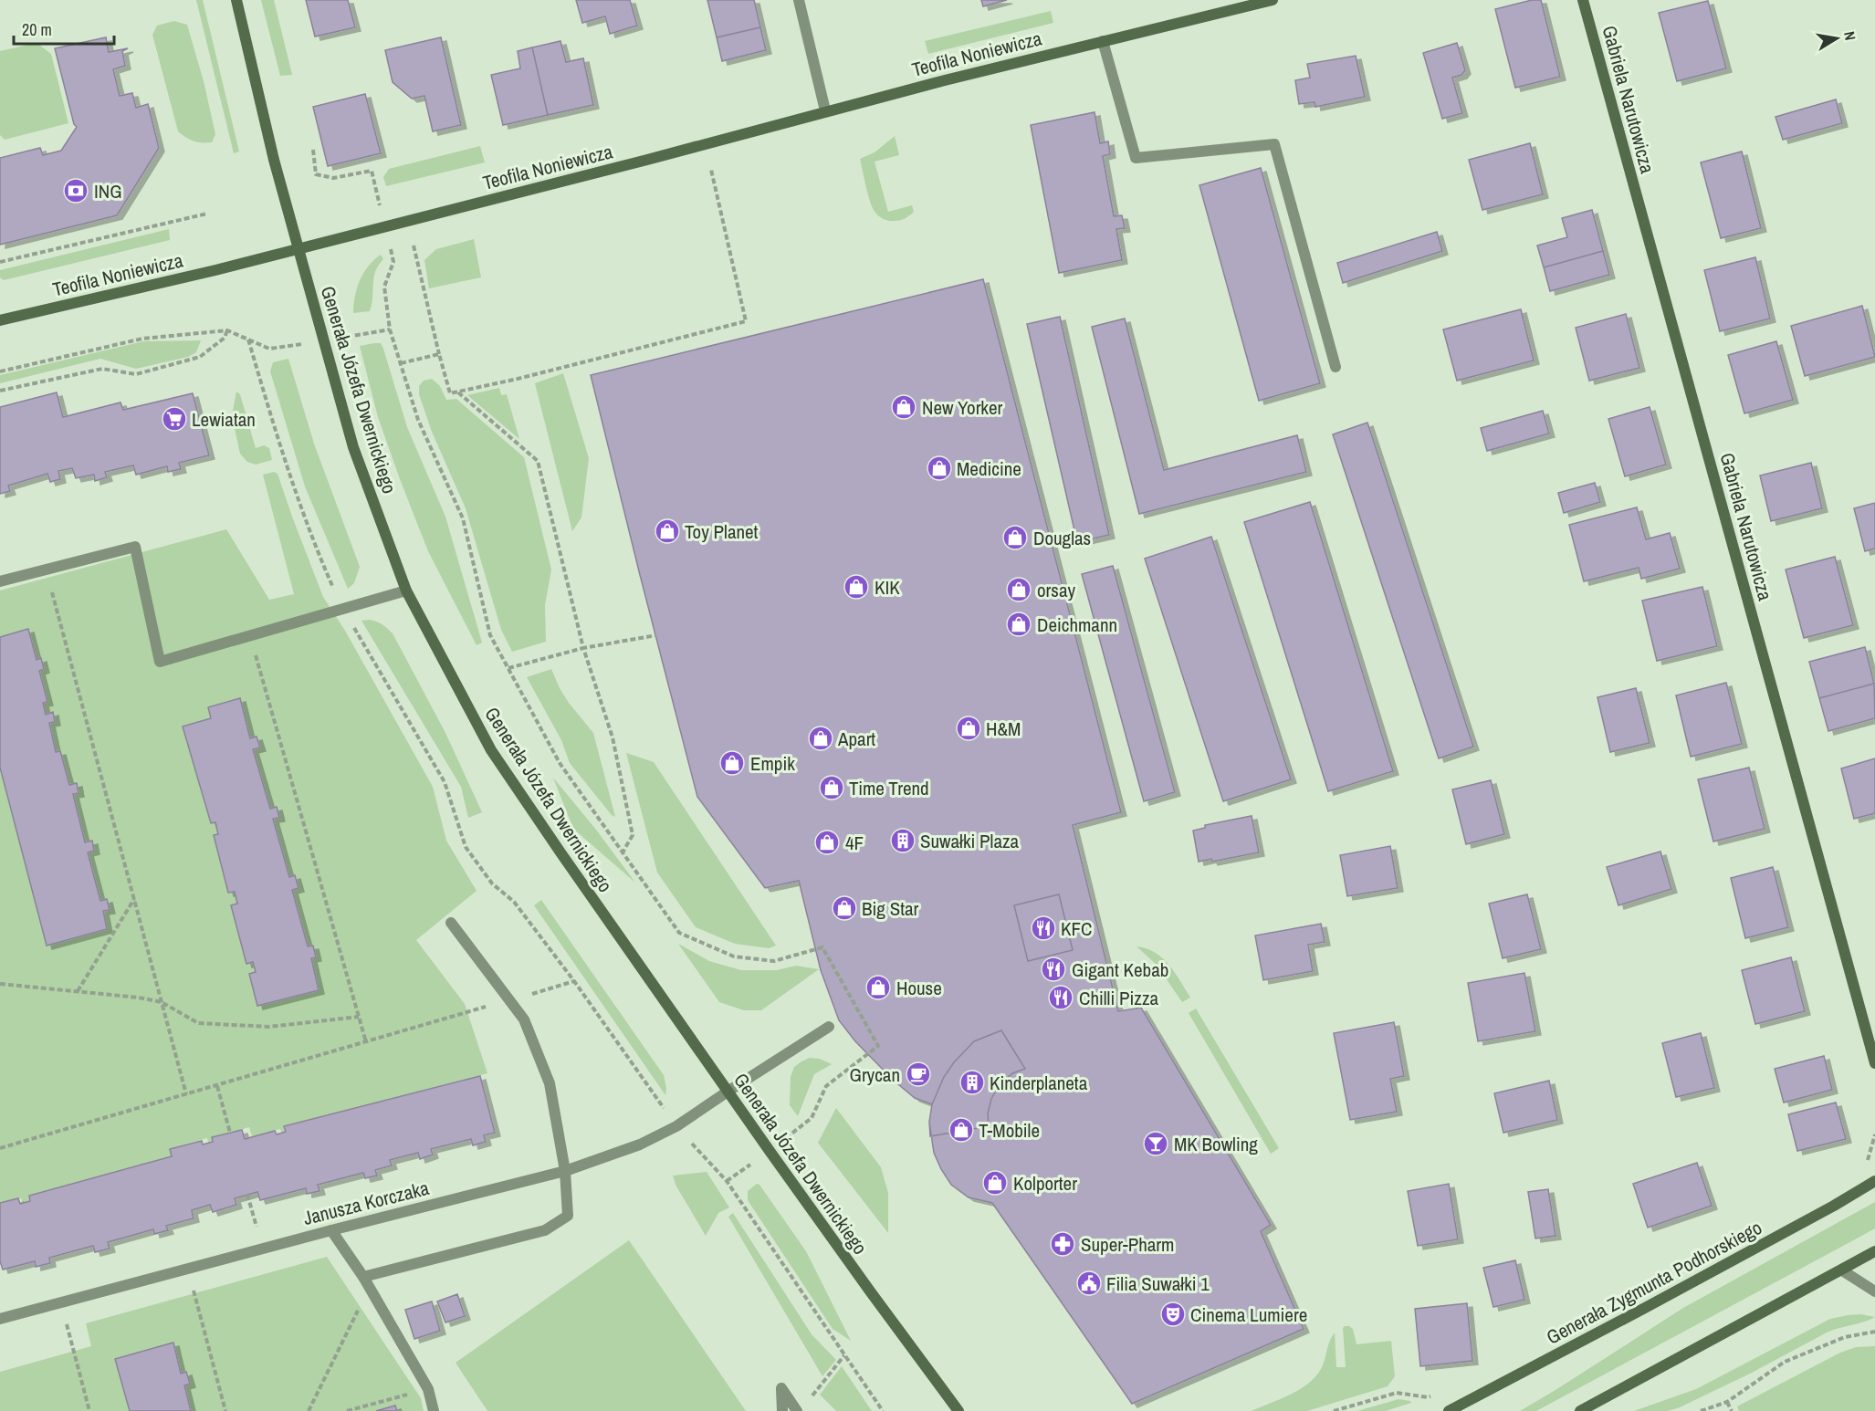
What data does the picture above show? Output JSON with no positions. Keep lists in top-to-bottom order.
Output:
{
  "streets": {
    "street": [
      "Teofila Noniewicza",
      "Gabriela Narutowicza",
      "Generała Józefa Dwernickiego",
      "Janusza Korczaka",
      "Generała Zygmunta Podhorskiego"
    ]
  },
  "crossings": [
    ["Teofila Noniewicza", "Generała Józefa Dwernickiego"],
    ["Generała Józefa Dwernickiego", "Janusza Korczaka"]
  ],
  "places": {
    "bank": ["ING"],
    "shop": [
      "New Yorker",
      "Medicine",
      "Toy Planet",
      "Douglas",
      "KIK",
      "orsay",
      "Deichmann",
      "H&M",
      "Apart",
      "Empik",
      "Time Trend",
      "4F",
      "Big Star",
      "House",
      "T-Mobile",
      "Kolporter"
    ],
    "supermarket": ["Lewiatan"],
    "building": ["Suwałki Plaza", "Kinderplaneta"],
    "restaurant": ["KFC", "Gigant Kebab", "Chilli Pizza"],
    "cafe": ["Grycan"],
    "bar": ["MK Bowling"],
    "pharmacy": ["Super-Pharm"],
    "public building": ["Filia Suwałki 1"],
    "theatre": ["Cinema Lumiere"]
  },
  "scale_bar": "20 m",
  "north": "right"
}
